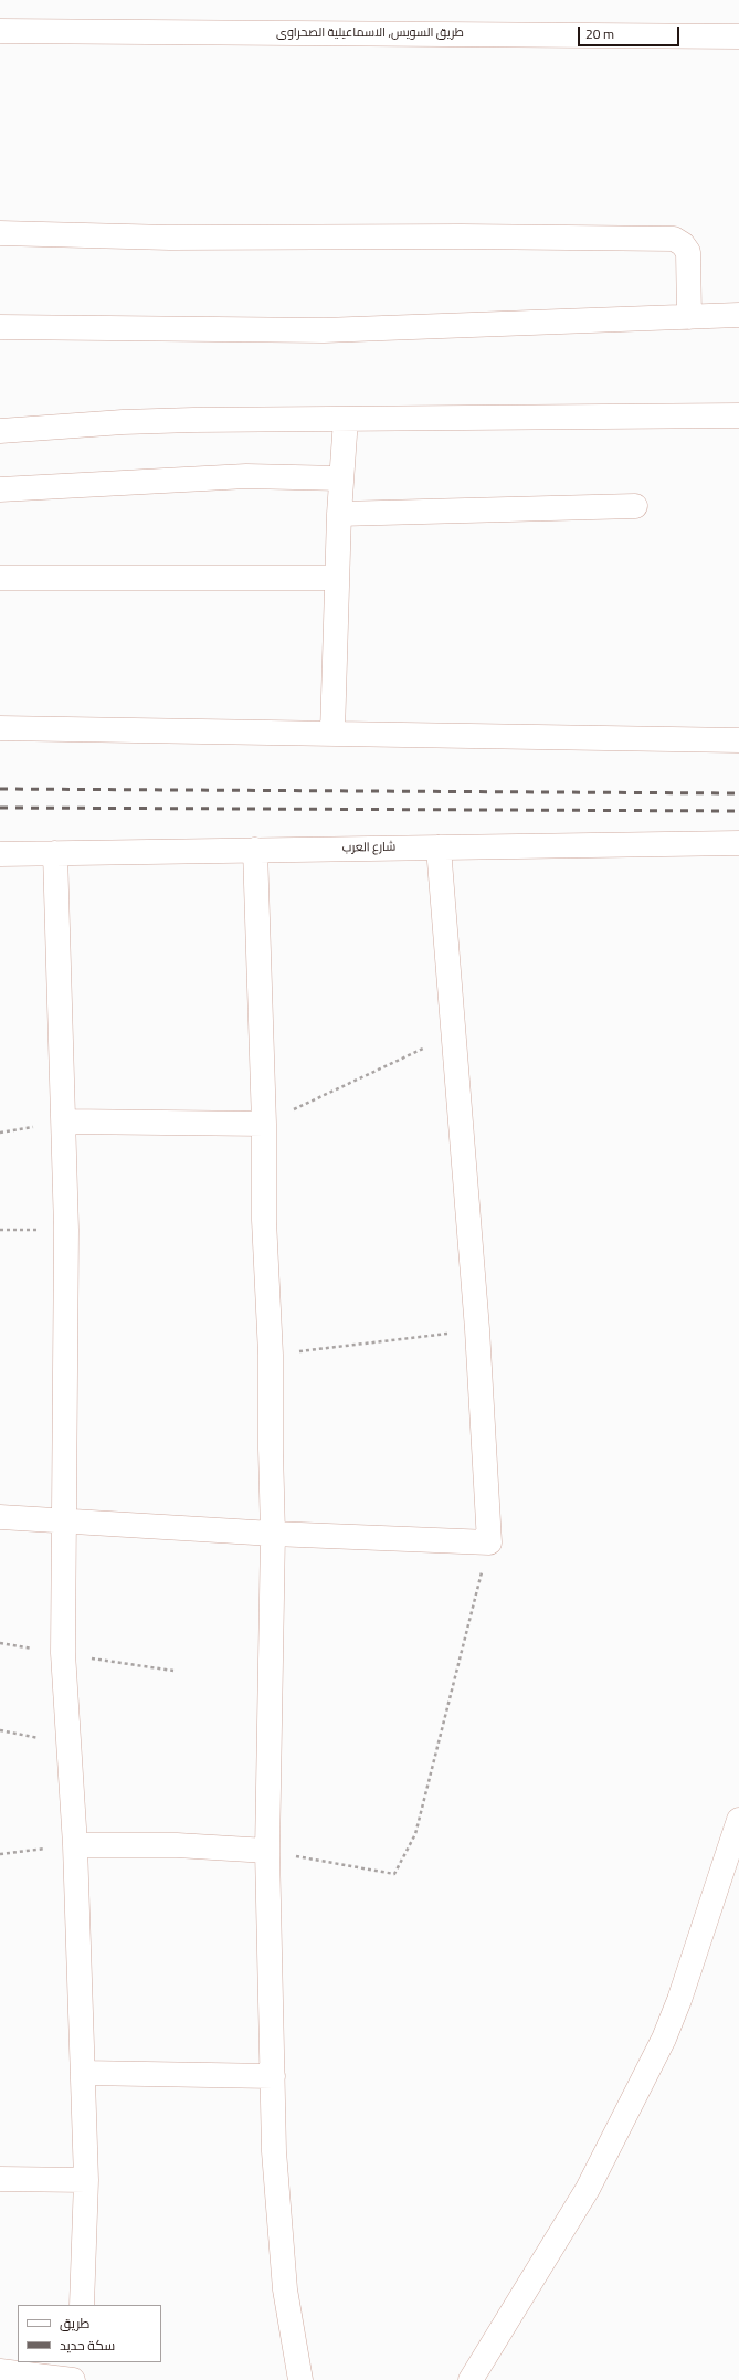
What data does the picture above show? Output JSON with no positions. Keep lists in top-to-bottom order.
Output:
{
  "streets": {
    "street": ["طريق السويس, الاسماعيلية الصحراوى", "شارع العرب"]
  },
  "legend": ["طريق", "سكة حديد"],
  "scale_bar": "20 m"
}
